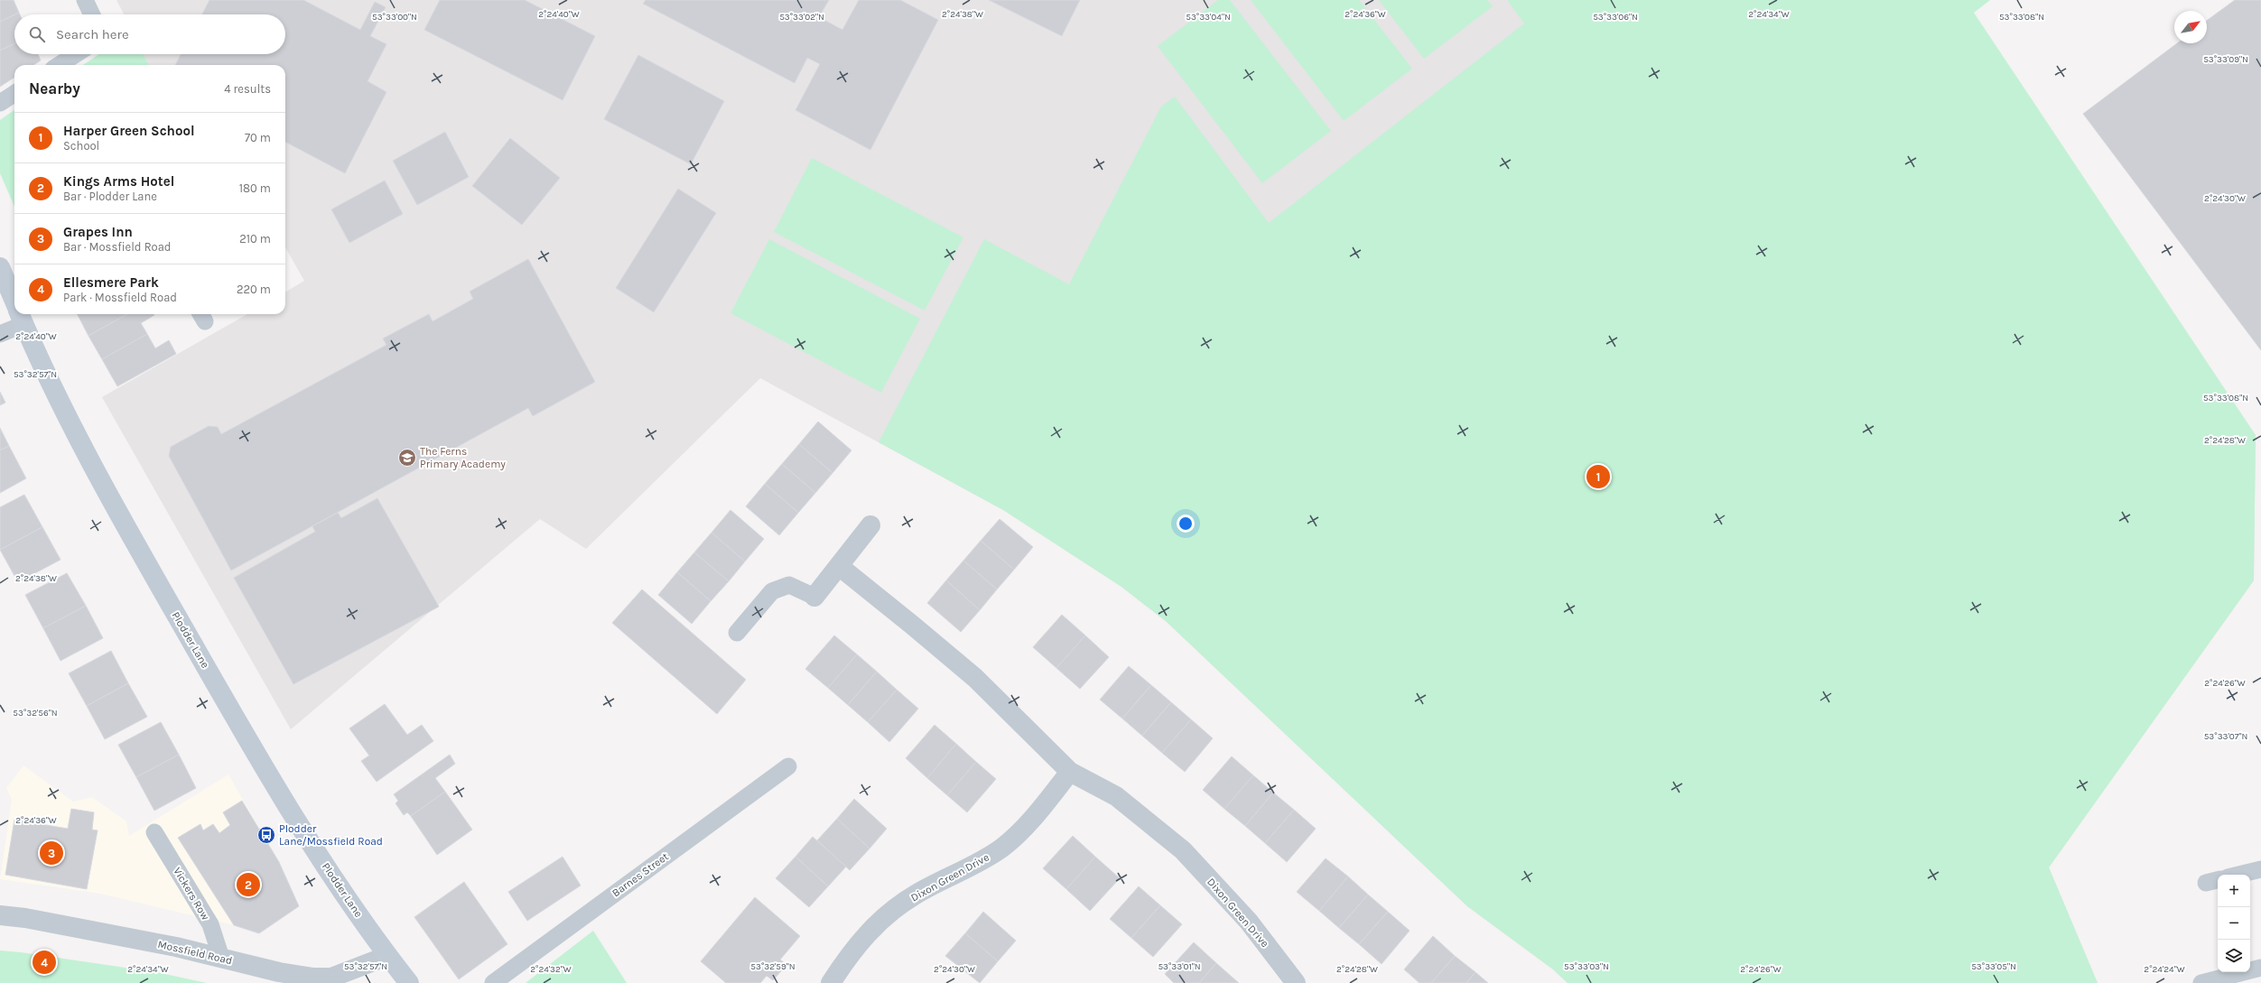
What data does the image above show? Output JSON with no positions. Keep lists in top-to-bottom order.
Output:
{
  "streets": {
    "main road": ["Plodder Lane"],
    "street": ["Dixon Green Drive", "Mossfield Road"],
    "lane": ["Barnes Street", "Vickers Row"]
  },
  "crossings": [
    ["Plodder Lane", "Mossfield Road"],
    ["Vickers Row", "Mossfield Road"]
  ],
  "places": {
    "school or university": ["The Ferns Primary Academy"],
    "bus stop": ["Plodder Lane/Mossfield Road"]
  },
  "north": "top right",
  "page": {
    "search": "Search here",
    "heading": ["Nearby", "4 results"],
    "list": [
      {
        "mark": "1",
        "name": "Harper Green School",
        "note": "School",
        "value": "70 m"
      },
      {
        "mark": "2",
        "name": "Kings Arms Hotel",
        "note": "Bar · Plodder Lane",
        "value": "180 m"
      },
      {
        "mark": "3",
        "name": "Grapes Inn",
        "note": "Bar · Mossfield Road",
        "value": "210 m"
      },
      {
        "mark": "4",
        "name": "Ellesmere Park",
        "note": "Park · Mossfield Road",
        "value": "220 m"
      }
    ],
    "pins": [
      "1",
      "3",
      "2",
      "4"
    ],
    "map_buttons": ["+", "−"]
  },
  "coordinates": [
    "2°24'40\"W",
    "2°24'38\"W",
    "2°24'36\"W",
    "2°24'34\"W",
    "53°33'00\"N",
    "53°33'02\"N",
    "53°33'04\"N",
    "53°33'06\"N",
    "53°33'08\"N",
    "53°33'09\"N",
    "2°24'30\"W",
    "53°32'57\"N",
    "2°24'28\"W",
    "2°24'26\"W",
    "53°32'56\"N",
    "53°33'07\"N",
    "53°32'59\"N",
    "53°33'01\"N",
    "53°33'03\"N",
    "53°33'05\"N",
    "2°24'32\"W",
    "2°24'24\"W"
  ]
}
